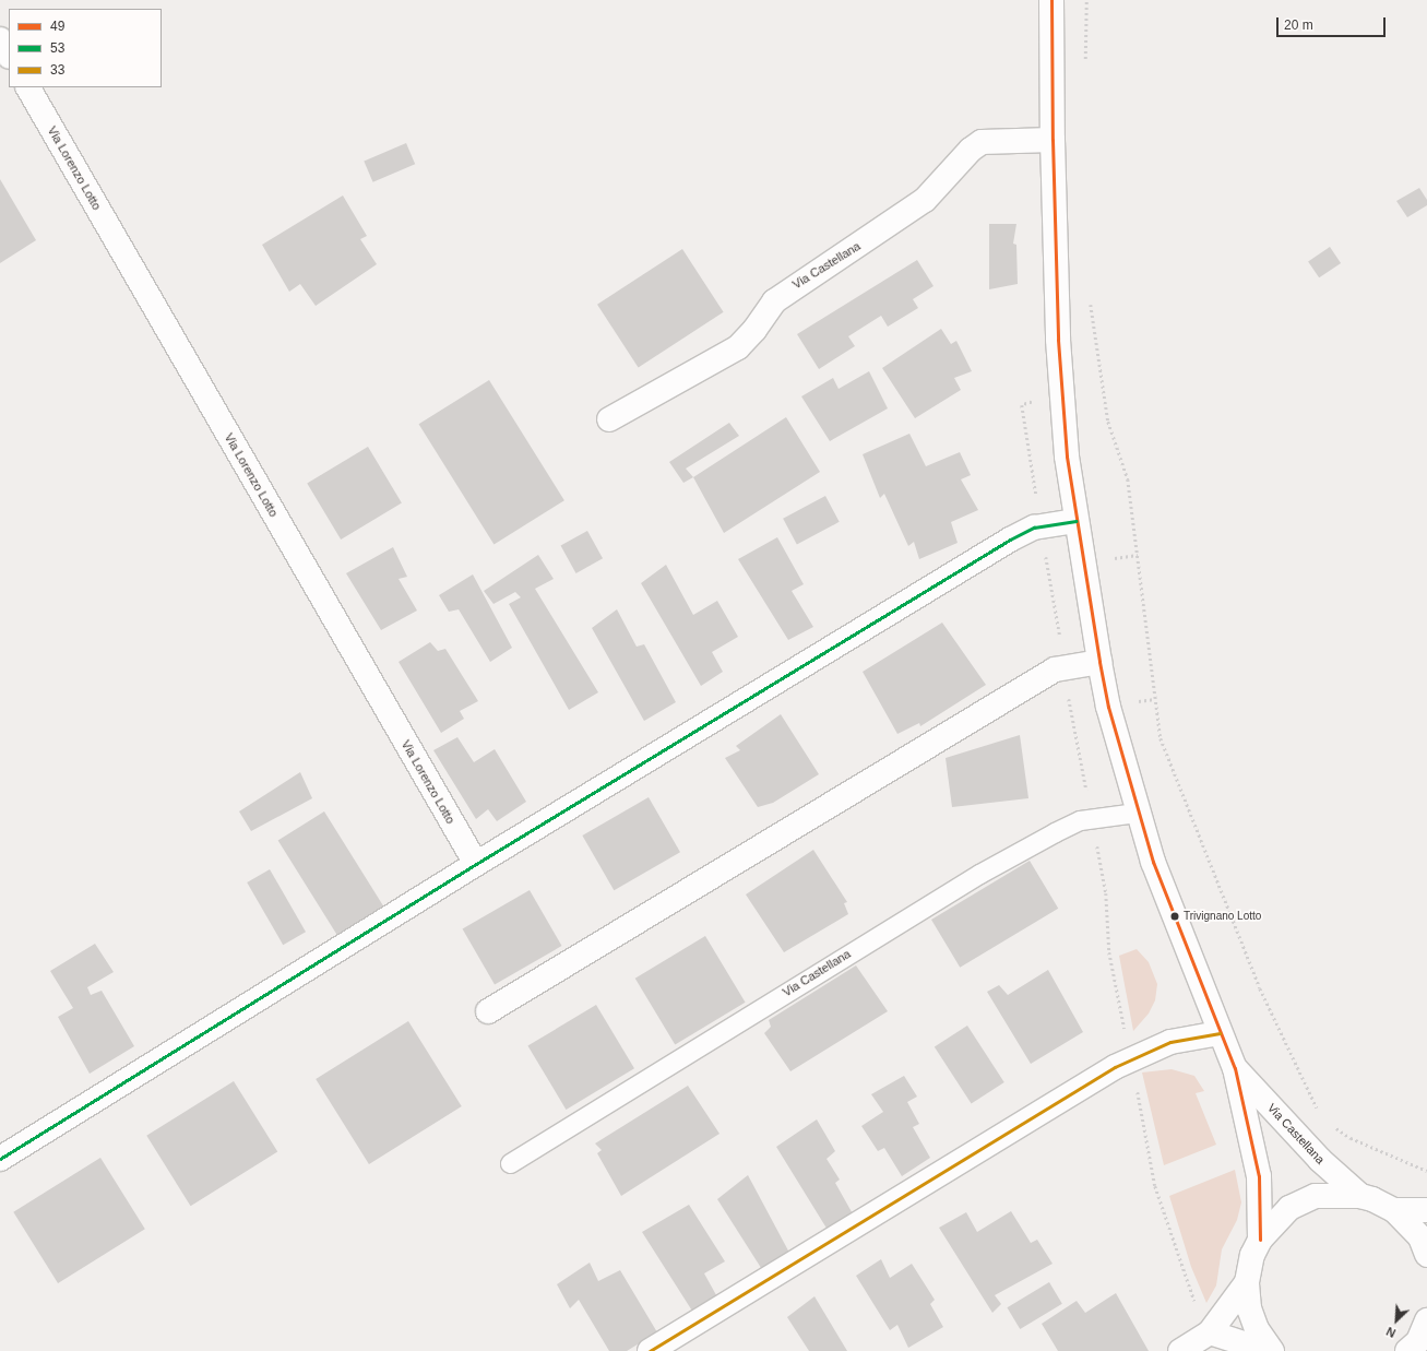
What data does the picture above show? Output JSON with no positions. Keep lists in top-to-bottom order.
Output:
{
  "streets": {
    "street": ["Via Lorenzo Lotto", "Via Castellana"]
  },
  "places": ["Trivignano Lotto"],
  "lines": ["transit line 49", "transit line 53", "transit line 33"],
  "legend": ["49", "53", "33"],
  "scale_bar": "20 m",
  "north": "bottom left"
}
